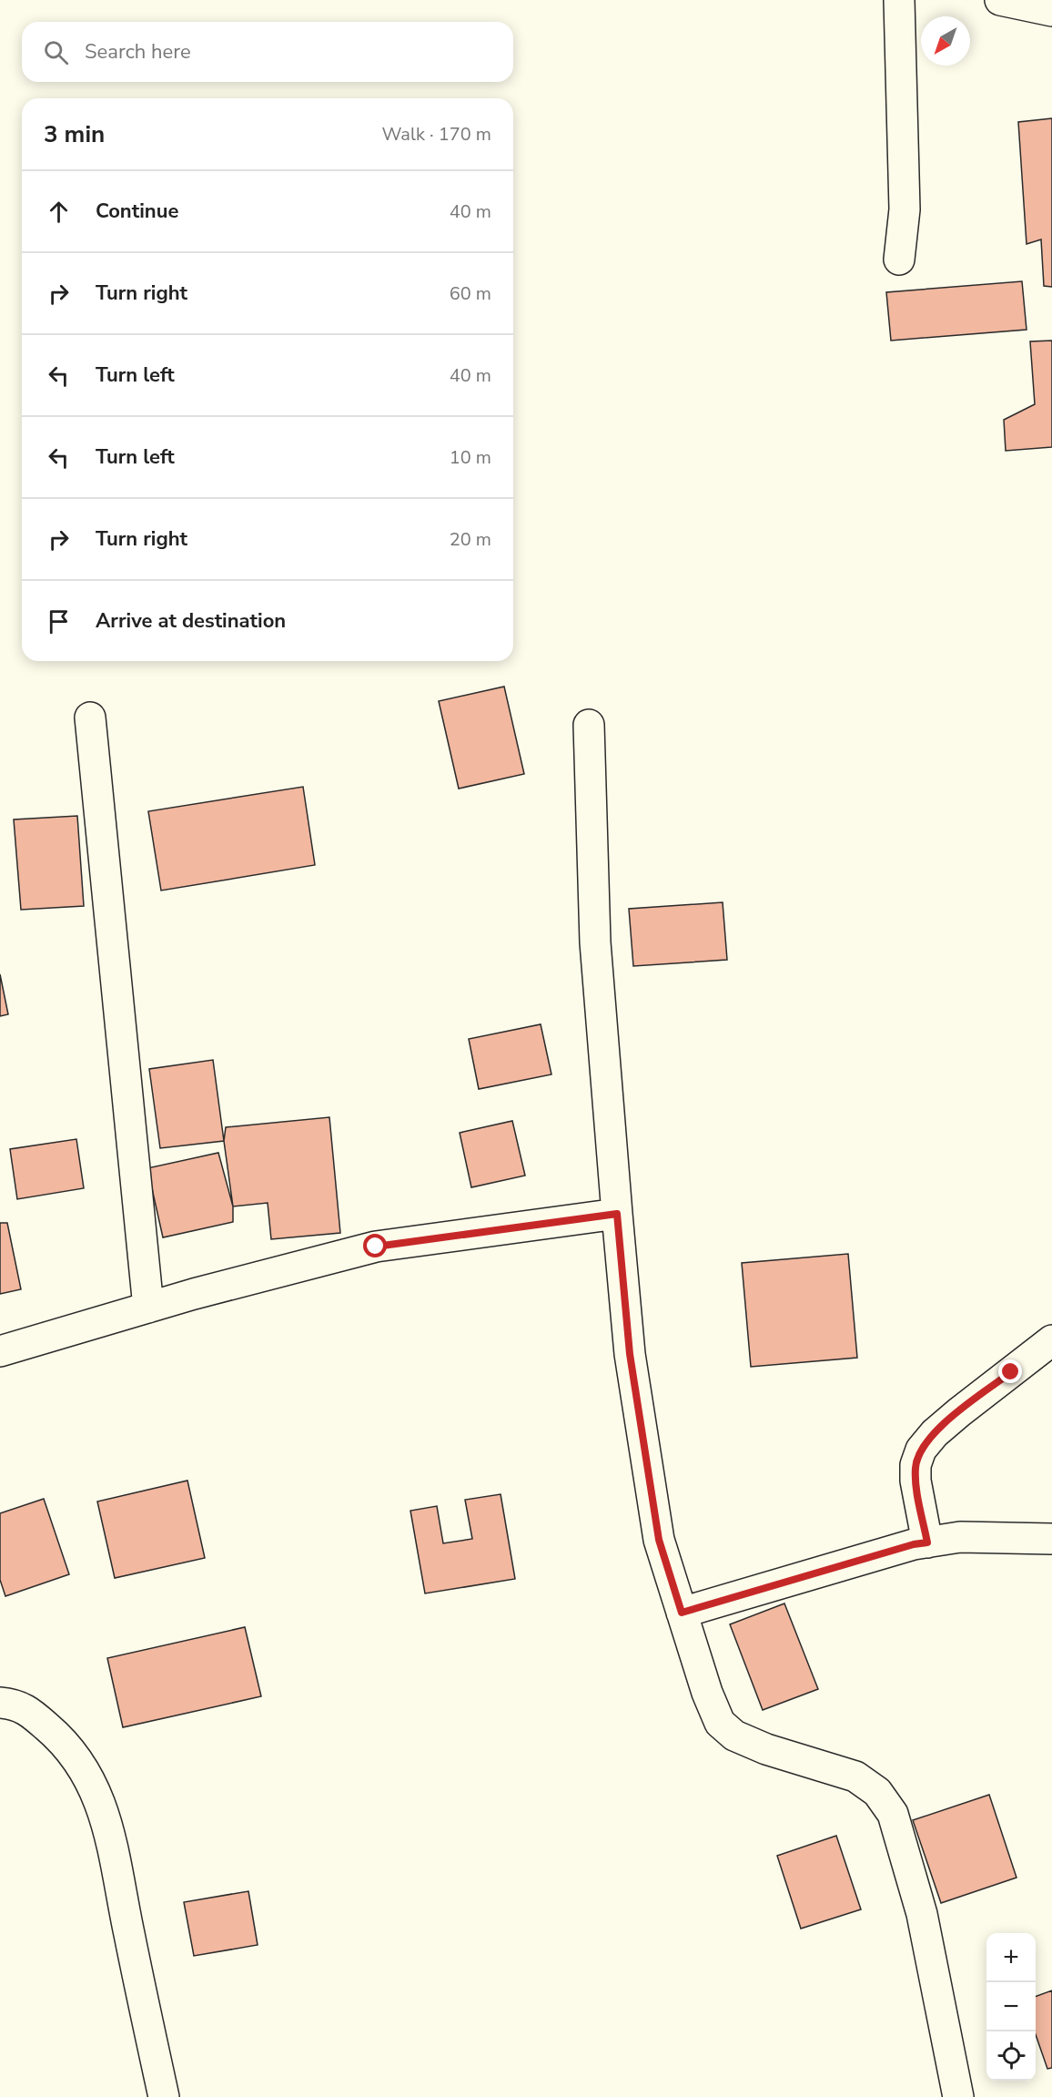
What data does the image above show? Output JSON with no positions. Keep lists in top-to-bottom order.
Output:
{
  "north": "bottom left",
  "page": {
    "search": "Search here",
    "heading": ["3 min", "Walk · 170 m"],
    "list": [
      ["Continue", "40 m"],
      ["Turn right", "60 m"],
      ["Turn left", "40 m"],
      ["Turn left", "10 m"],
      ["Turn right", "20 m"],
      "Arrive at destination"
    ],
    "map_buttons": ["+", "−"]
  }
}
